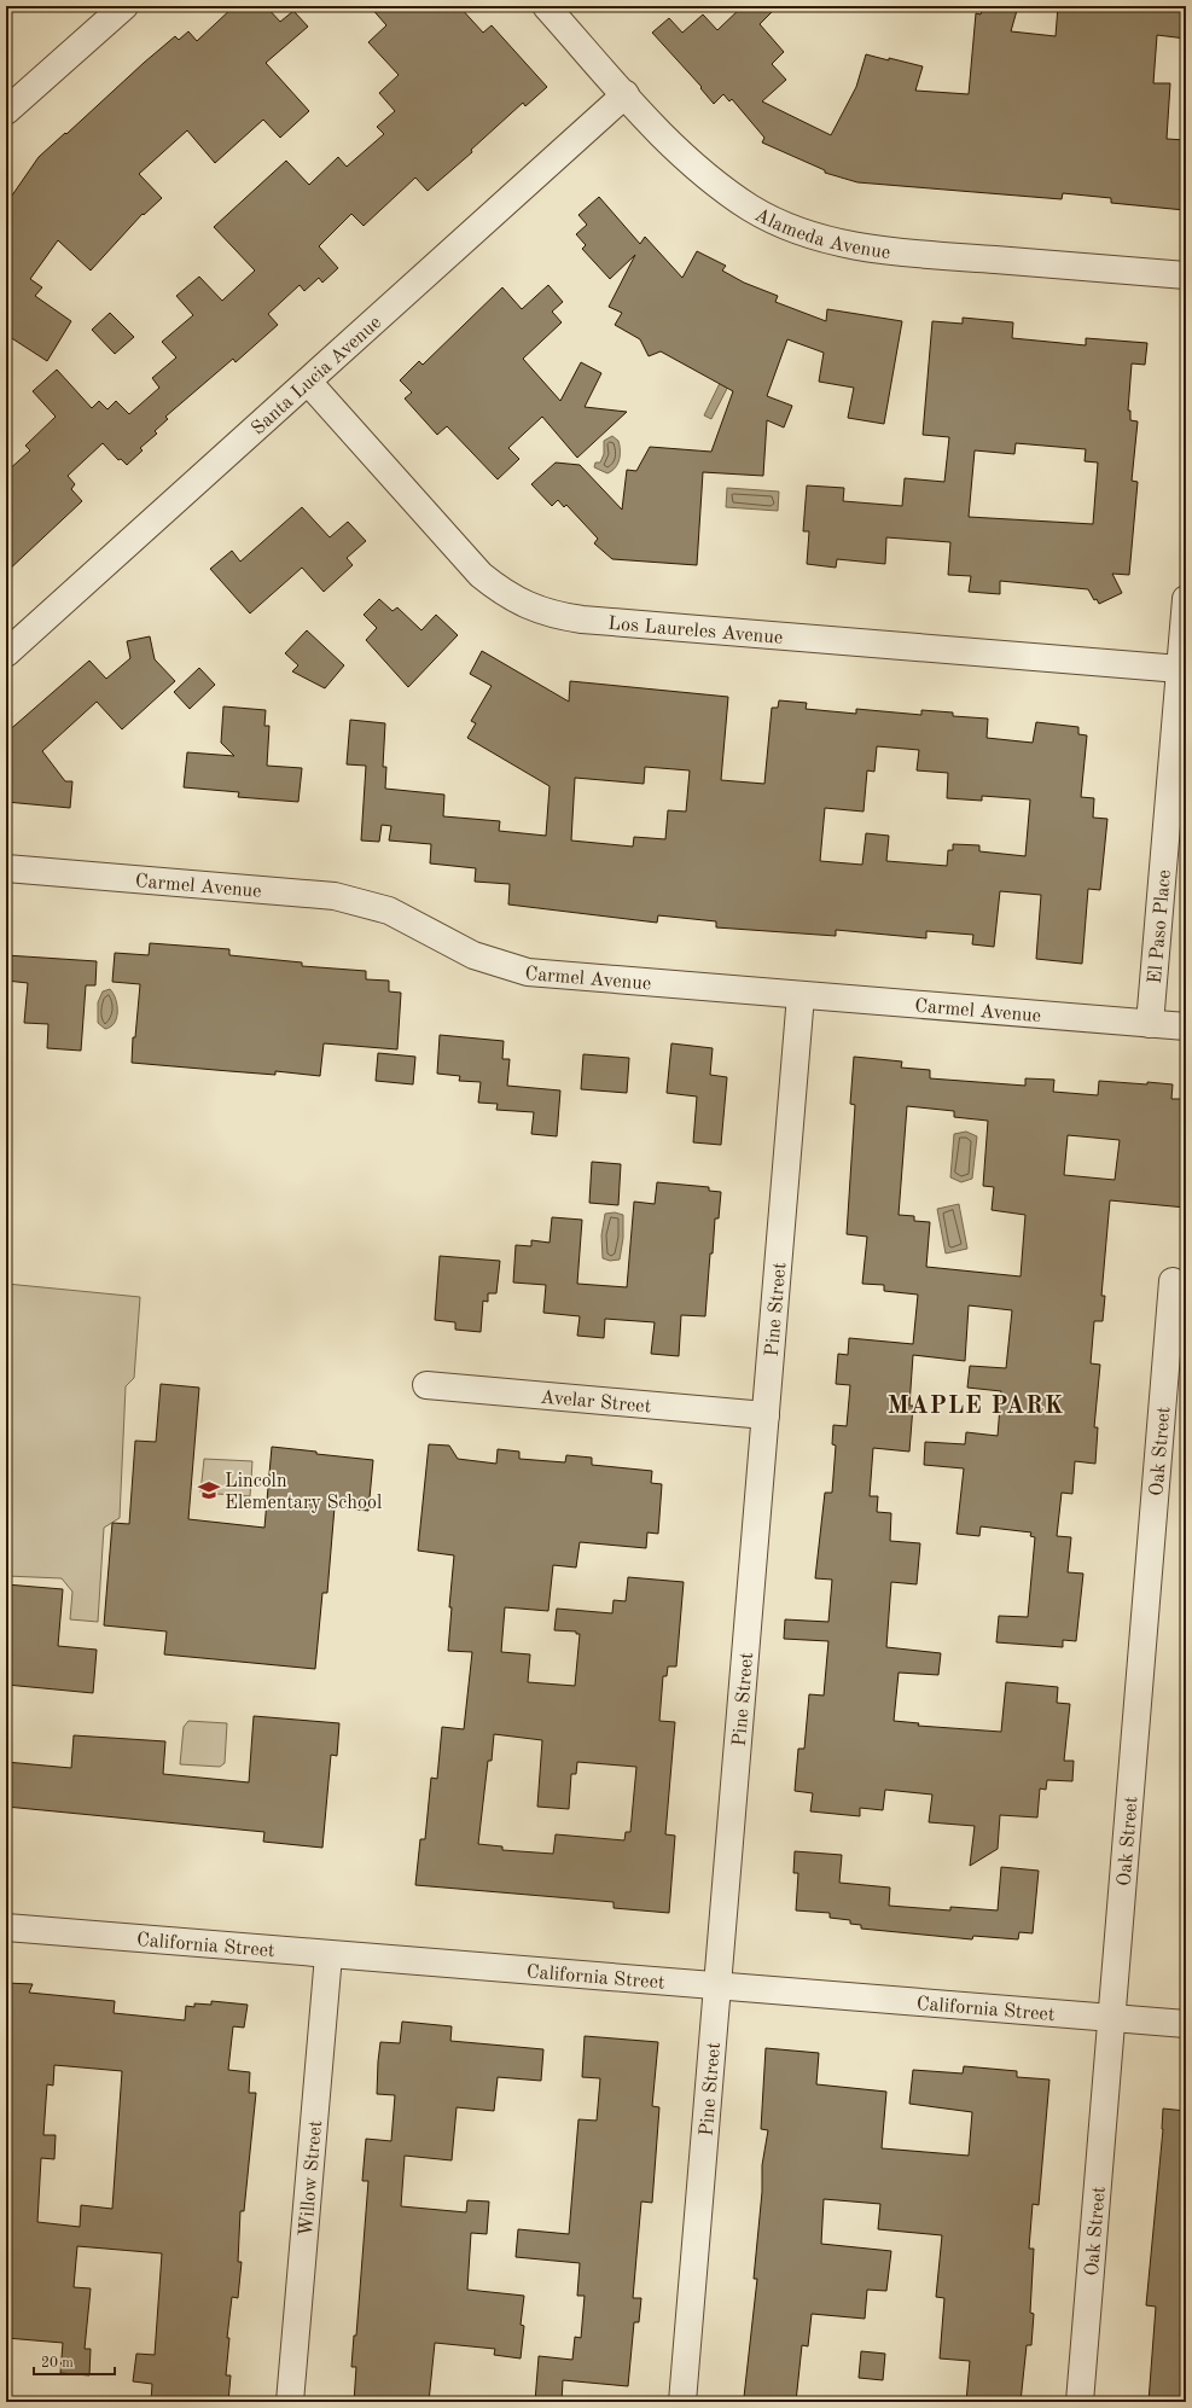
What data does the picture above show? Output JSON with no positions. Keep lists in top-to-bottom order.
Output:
{
  "streets": {
    "street": [
      "Alameda Avenue",
      "Santa Lucia Avenue",
      "Los Laureles Avenue",
      "Carmel Avenue",
      "El Paso Place",
      "Pine Street",
      "Avelar Street",
      "Oak Street",
      "California Street",
      "Willow Street"
    ]
  },
  "crossings": [
    ["Alameda Avenue", "Santa Lucia Avenue"],
    ["Santa Lucia Avenue", "Los Laureles Avenue"],
    ["Los Laureles Avenue", "El Paso Place"],
    ["Carmel Avenue", "El Paso Place"],
    ["Carmel Avenue", "Pine Street"],
    ["Pine Street", "Avelar Street"],
    ["Pine Street", "California Street"],
    ["Oak Street", "California Street"],
    ["California Street", "Willow Street"]
  ],
  "districts": ["MAPLE PARK"],
  "places": {
    "school or university": ["Lincoln Elementary School"]
  },
  "scale_bar": "20 m"
}
